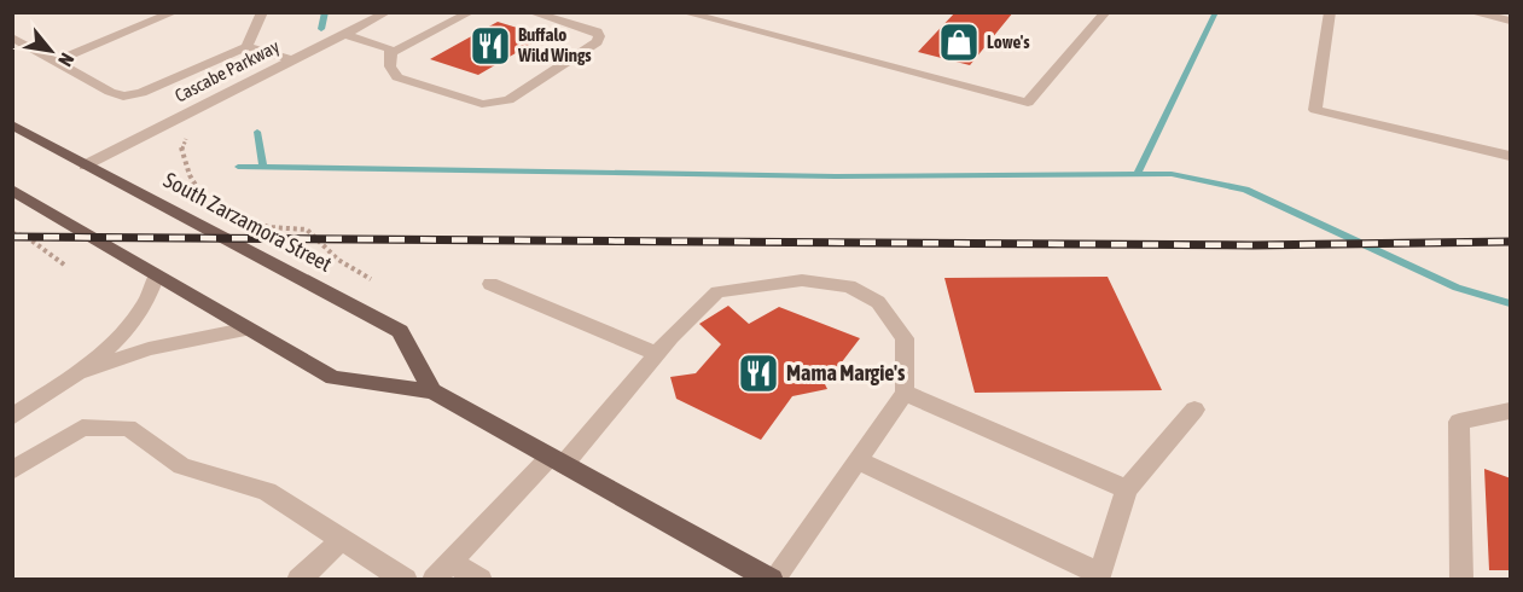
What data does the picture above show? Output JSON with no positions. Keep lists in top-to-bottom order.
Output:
{
  "streets": {
    "main road": ["South Zarzamora Street"],
    "street": ["Cascabe Parkway"]
  },
  "crossings": [
    ["Cascabe Parkway", "South Zarzamora Street"]
  ],
  "places": {
    "shop": ["Lowe's"],
    "restaurant": ["Buffalo Wild Wings", "Mama Margie's"]
  },
  "north": "bottom right"
}
